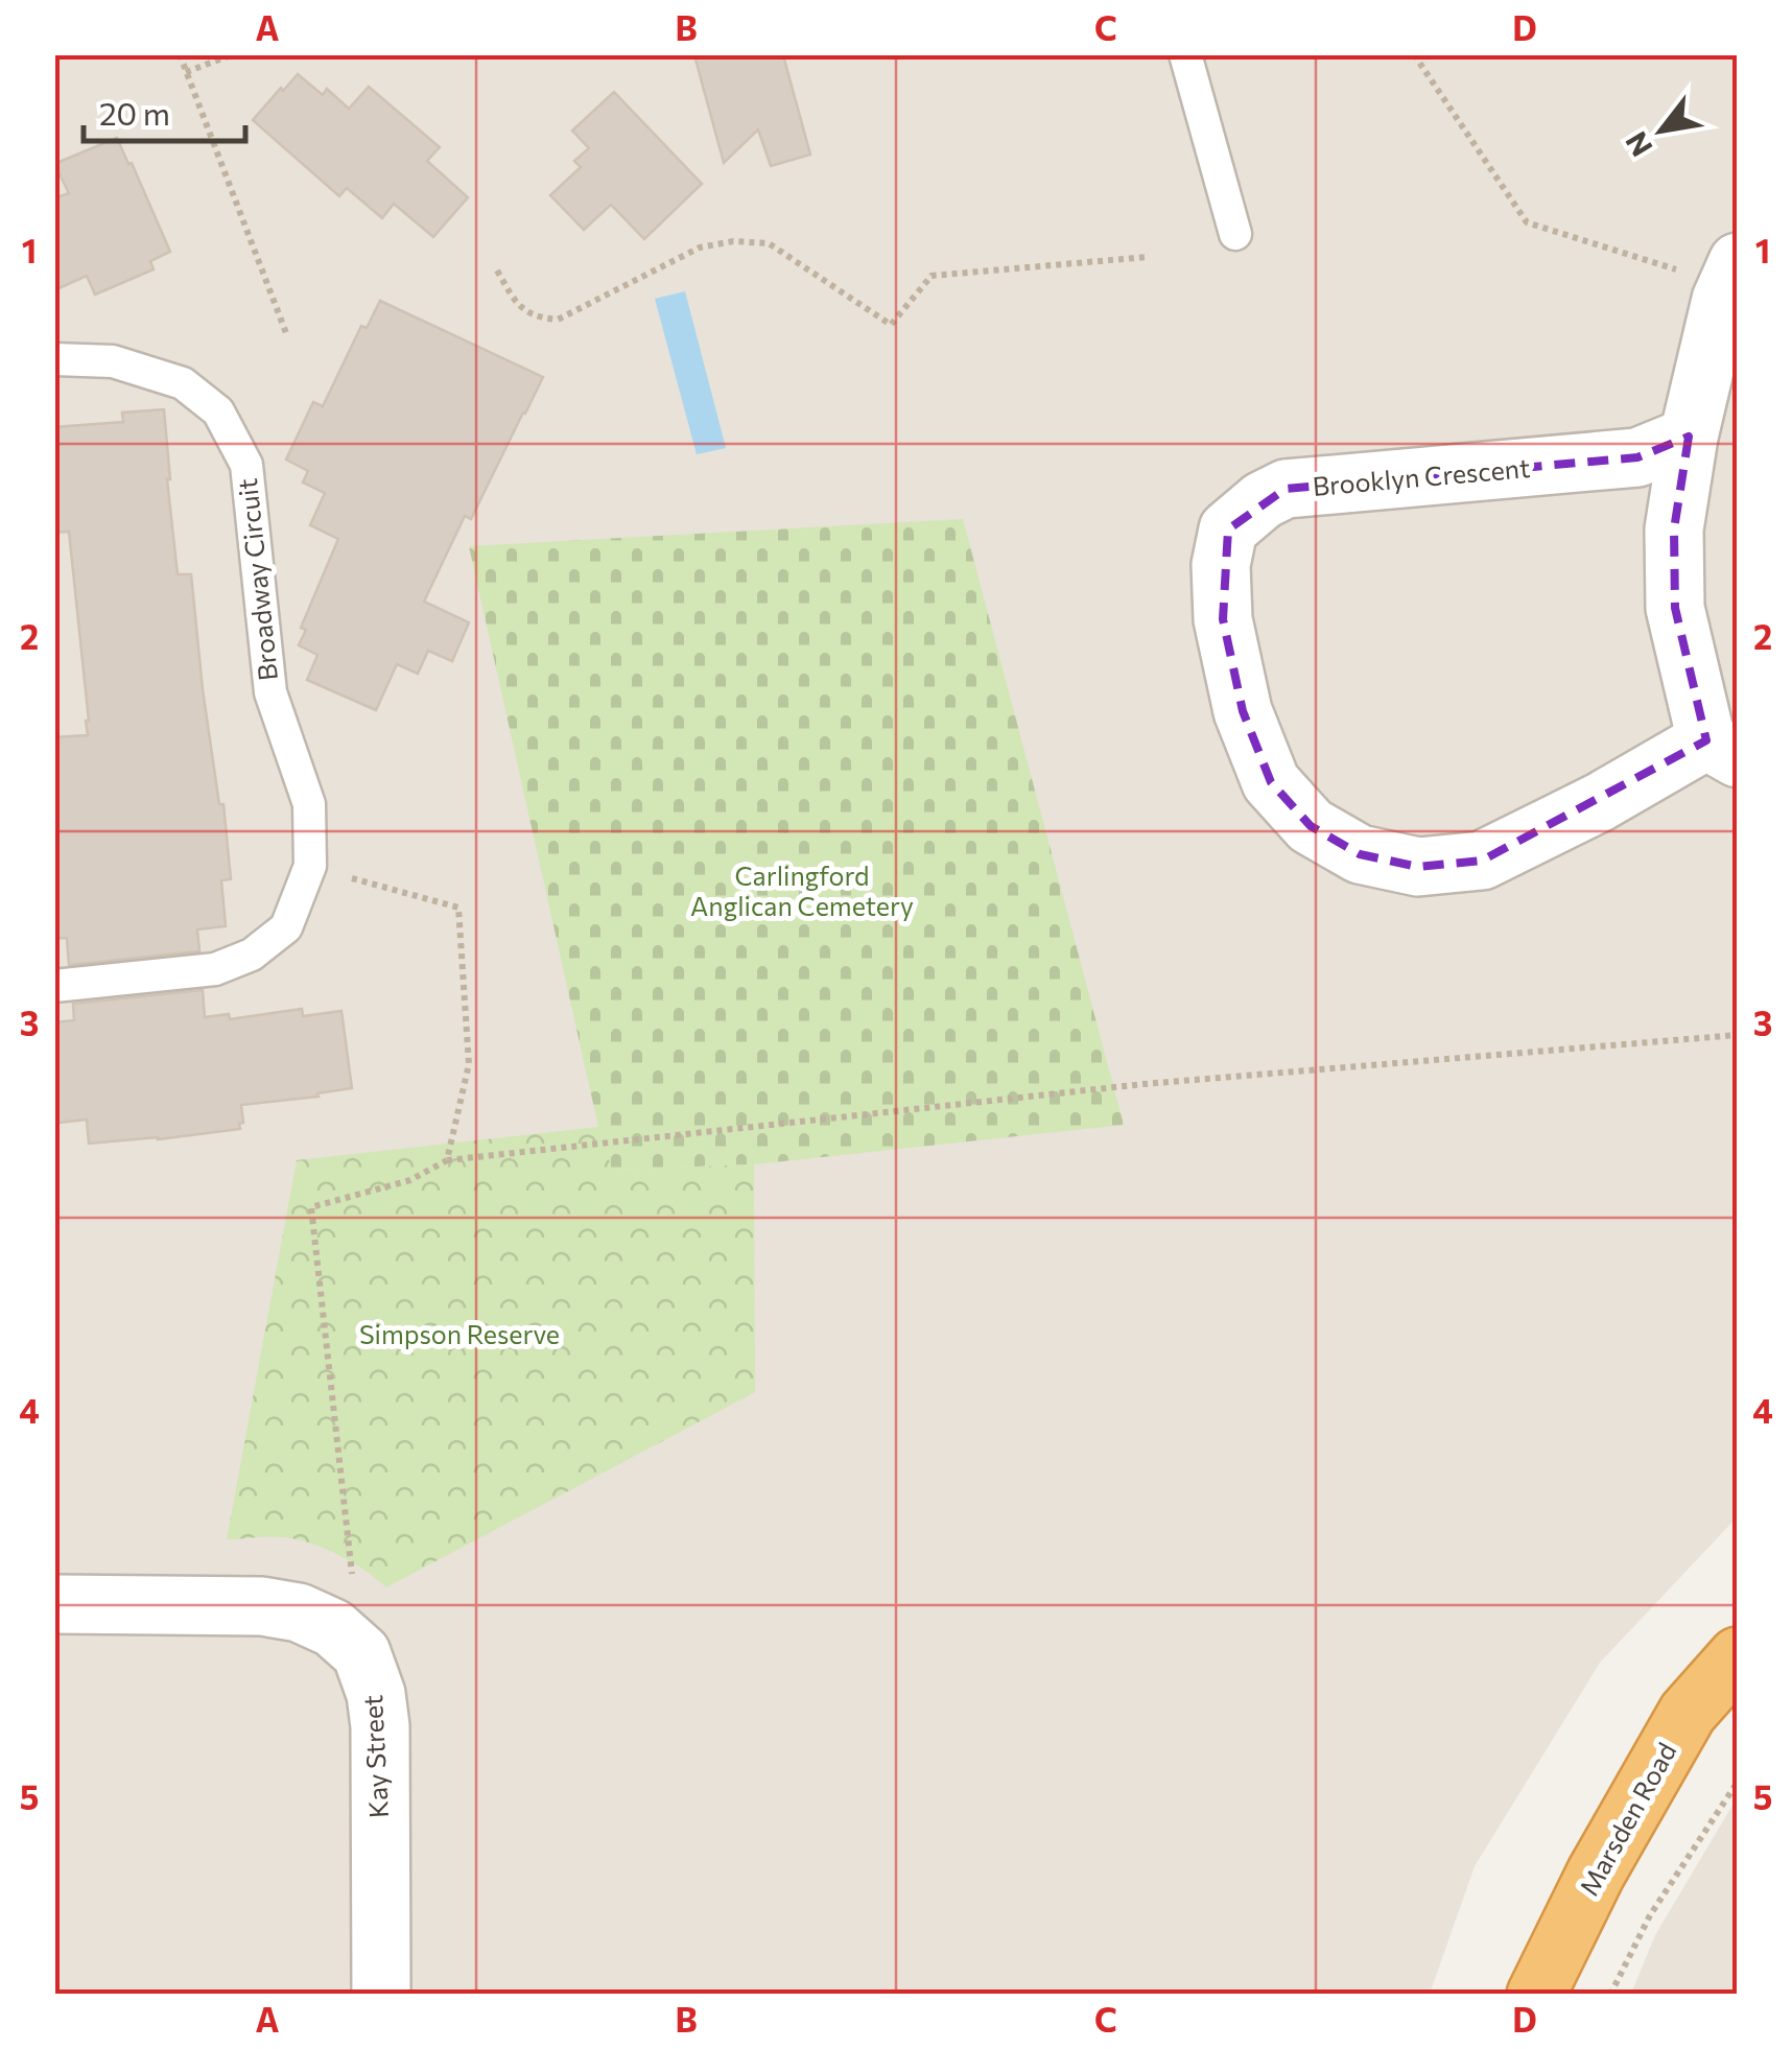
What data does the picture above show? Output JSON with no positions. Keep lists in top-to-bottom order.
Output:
{
  "streets": {
    "highway": ["Marsden Road"],
    "street": ["Brooklyn Crescent", "Kay Street"],
    "lane": ["Broadway Circuit"]
  },
  "parks": ["Carlingford Anglican Cemetery", "Simpson Reserve"],
  "scale_bar": "20 m",
  "north": "bottom left",
  "grid": {
    "columns": [
      "A",
      "B",
      "C",
      "D"
    ],
    "rows": [
      "1",
      "2",
      "3",
      "4",
      "5"
    ]
  }
}
